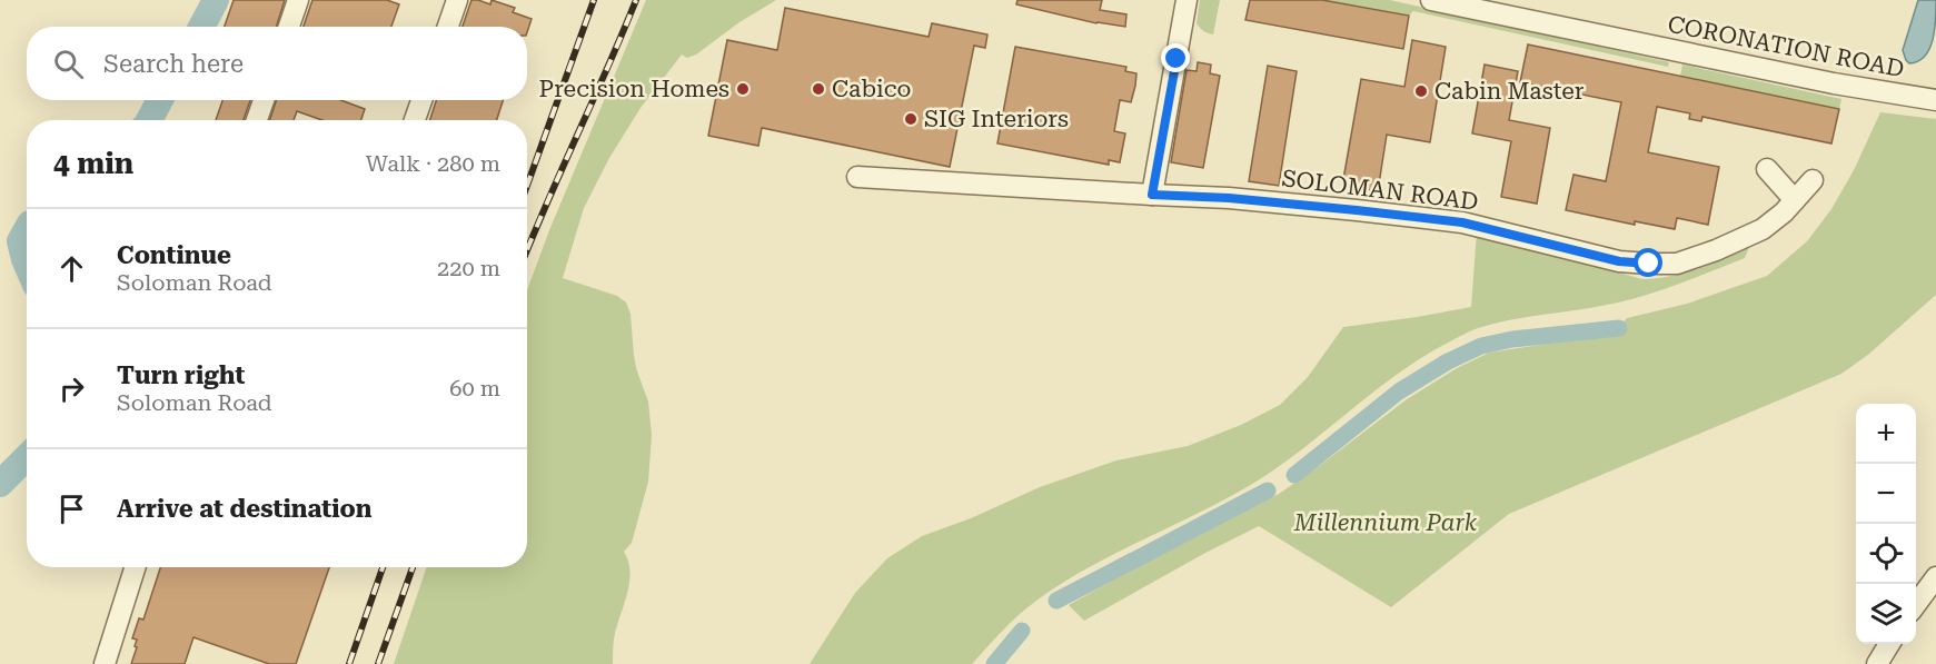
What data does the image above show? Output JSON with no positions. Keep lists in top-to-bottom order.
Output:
{
  "streets": {
    "street": ["CORONATION ROAD", "SOLOMAN ROAD"]
  },
  "parks": ["Millennium Park"],
  "places": [
    "Precision Homes",
    "Cabico",
    "Cabin Master",
    "SIG Interiors"
  ],
  "page": {
    "search": "Search here",
    "heading": ["4 min", "Walk · 280 m"],
    "list": [
      ["Continue", "Soloman Road", "220 m"],
      ["Turn right", "Soloman Road", "60 m"],
      "Arrive at destination"
    ],
    "map_buttons": ["+", "−"]
  }
}
